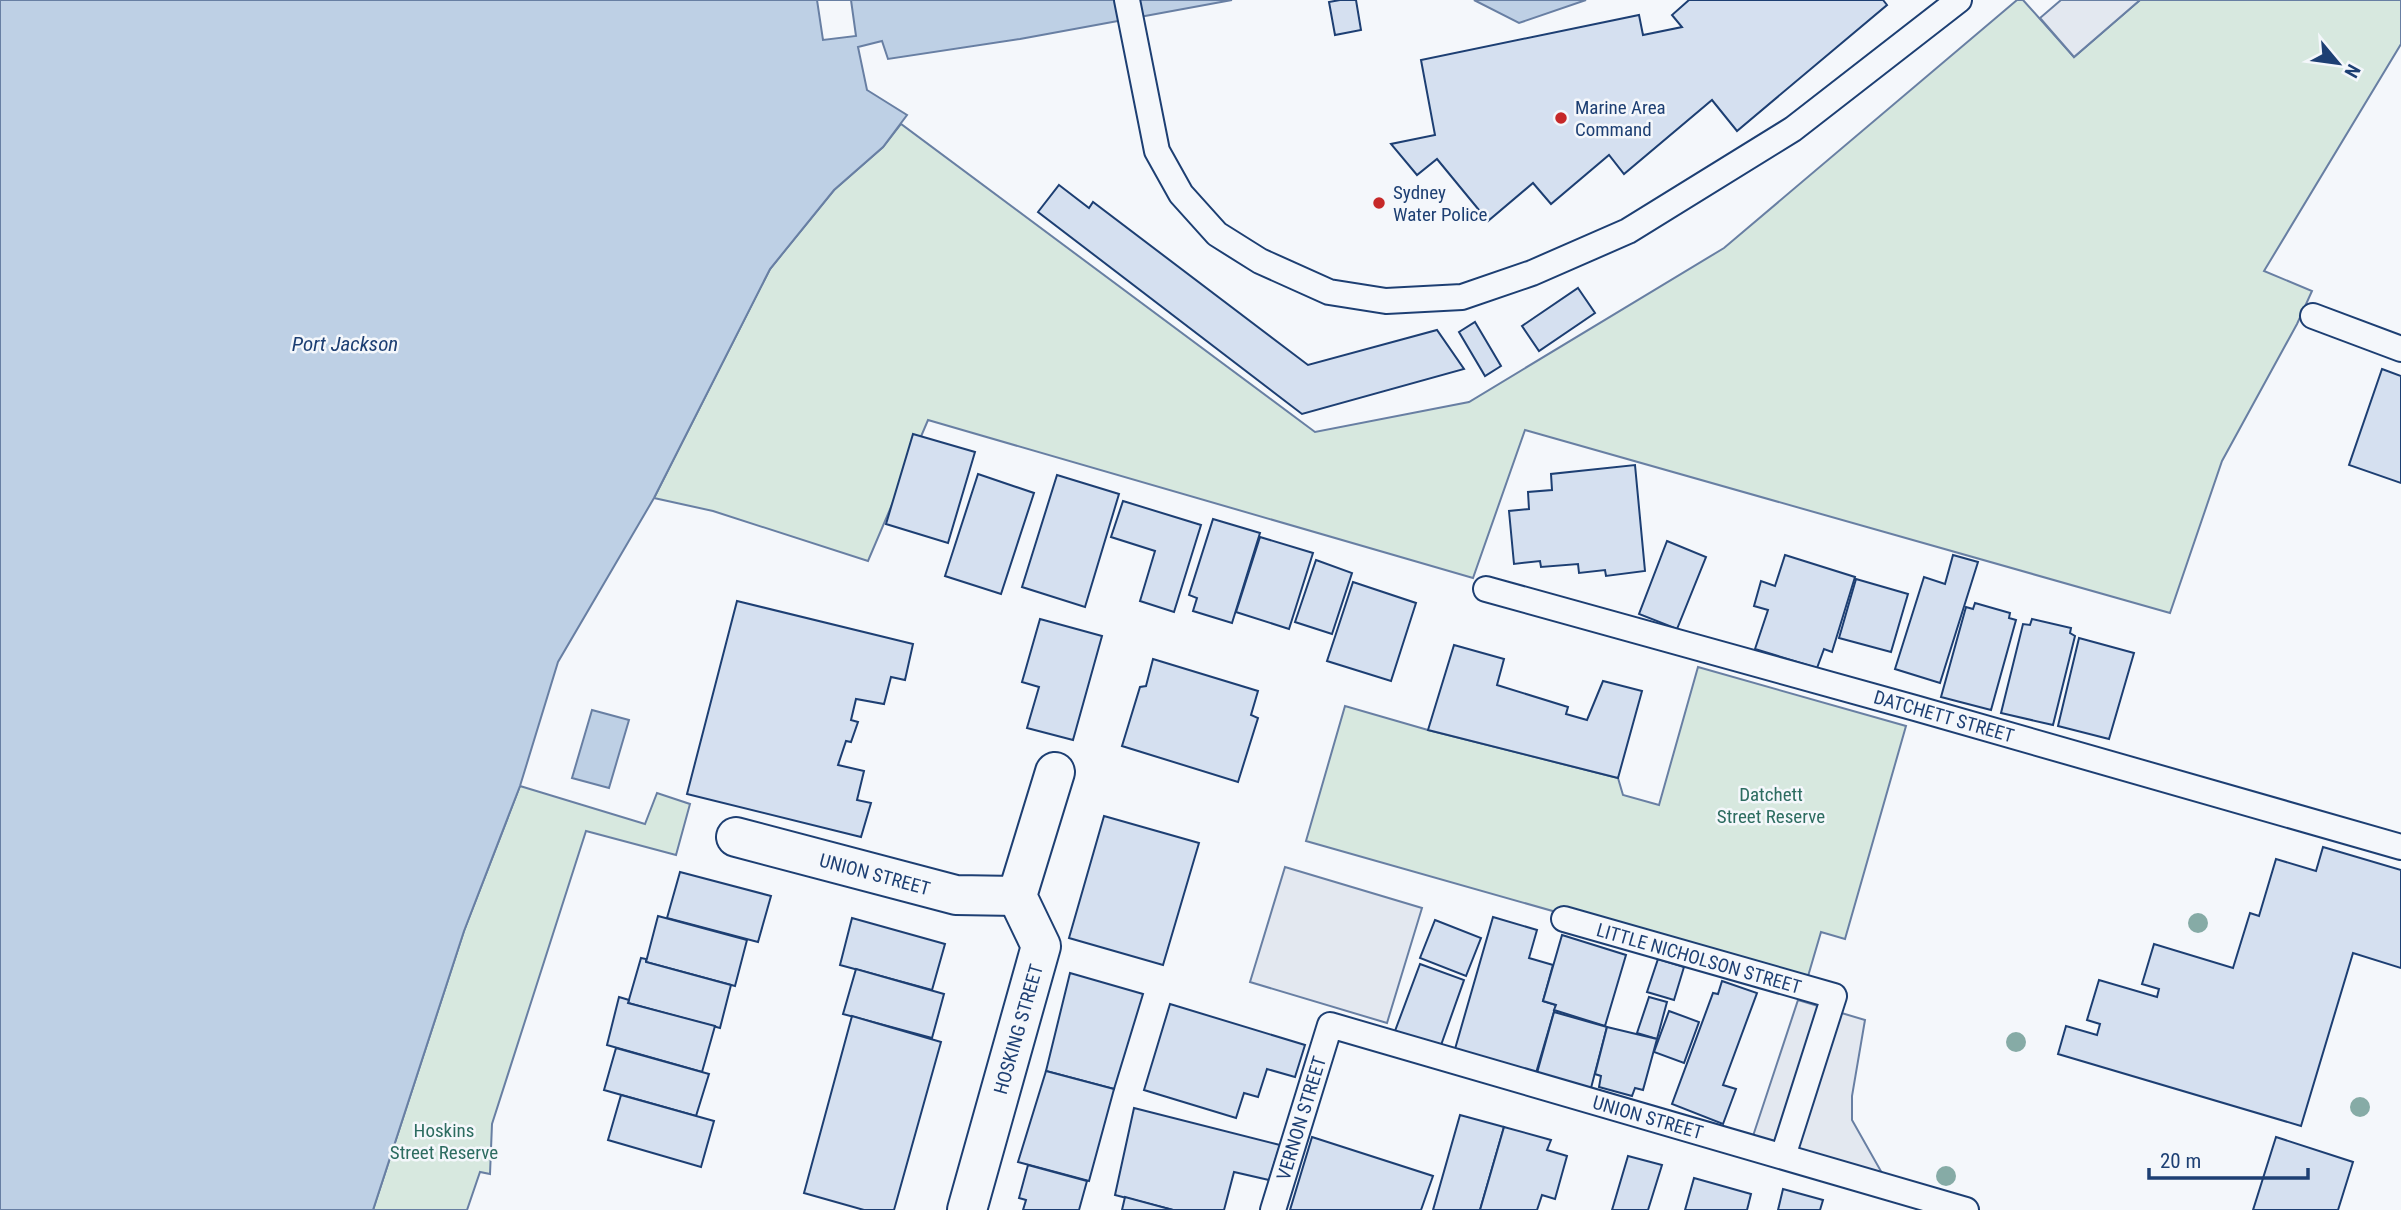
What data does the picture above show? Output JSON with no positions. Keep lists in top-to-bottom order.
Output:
{
  "streets": {
    "street": ["UNION STREET", "HOSKING STREET"],
    "lane": ["DATCHETT STREET", "LITTLE NICHOLSON STREET", "VERNON STREET"]
  },
  "crossings": [
    ["UNION STREET", "LITTLE NICHOLSON STREET"],
    ["UNION STREET", "HOSKING STREET"],
    ["UNION STREET", "VERNON STREET"]
  ],
  "water": ["Port Jackson"],
  "parks": ["Datchett Street Reserve", "Hoskins Street Reserve"],
  "places": ["Marine Area Command", "Sydney Water Police"],
  "scale_bar": "20 m",
  "north": "bottom right"
}
